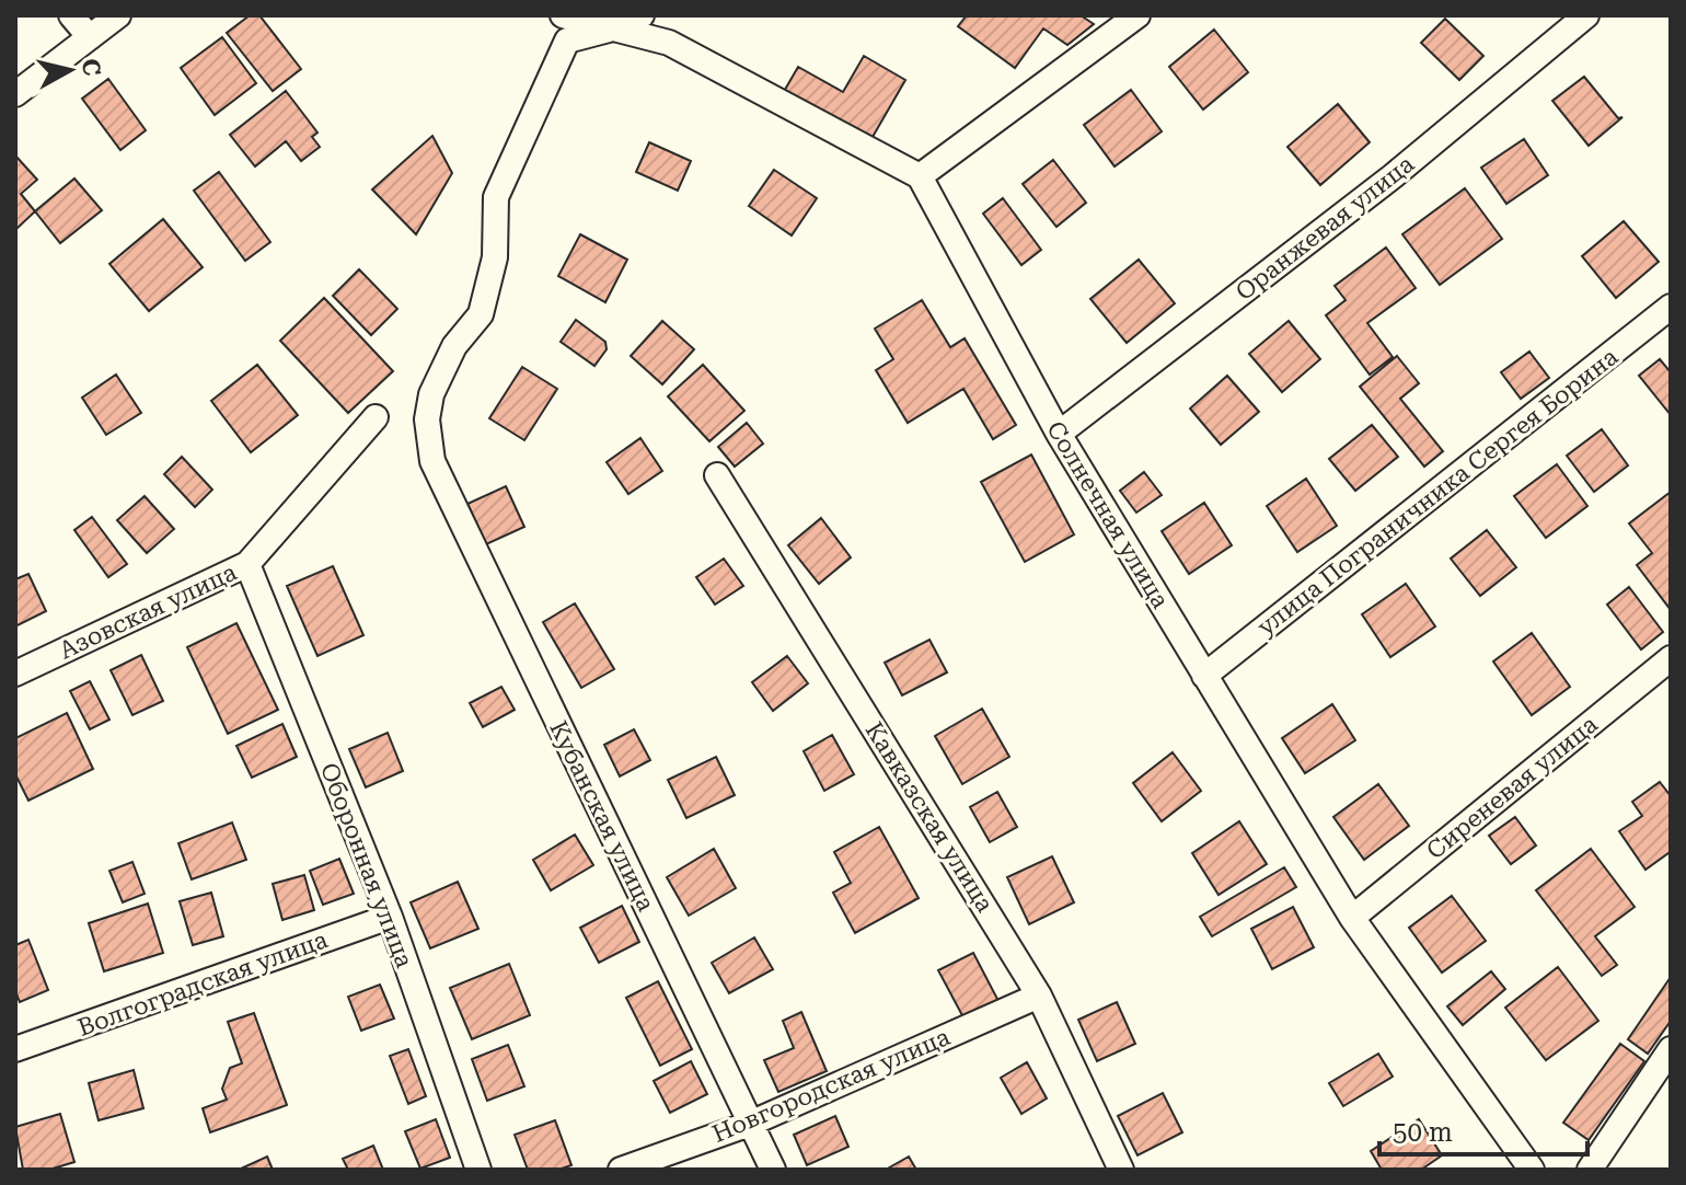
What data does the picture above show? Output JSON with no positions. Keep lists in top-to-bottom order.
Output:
{
  "streets": {
    "street": [
      "Оранжевая улица",
      "улица Пограничника Сергея Борина",
      "Солнечная улица",
      "Азовская улица",
      "Сиреневая улица",
      "Кубанская улица",
      "Кавказская улица",
      "Оборонная улица",
      "Волгоградская улица",
      "Новгородская улица"
    ]
  },
  "crossings": [
    ["Оранжевая улица", "Солнечная улица"],
    ["улица Пограничника Сергея Борина", "Солнечная улица"],
    ["Солнечная улица", "Сиреневая улица"],
    ["Азовская улица", "Оборонная улица"],
    ["Кубанская улица", "Новгородская улица"],
    ["Кавказская улица", "Новгородская улица"],
    ["Оборонная улица", "Волгоградская улица"]
  ],
  "scale_bar": "50 m",
  "north": "right"
}
